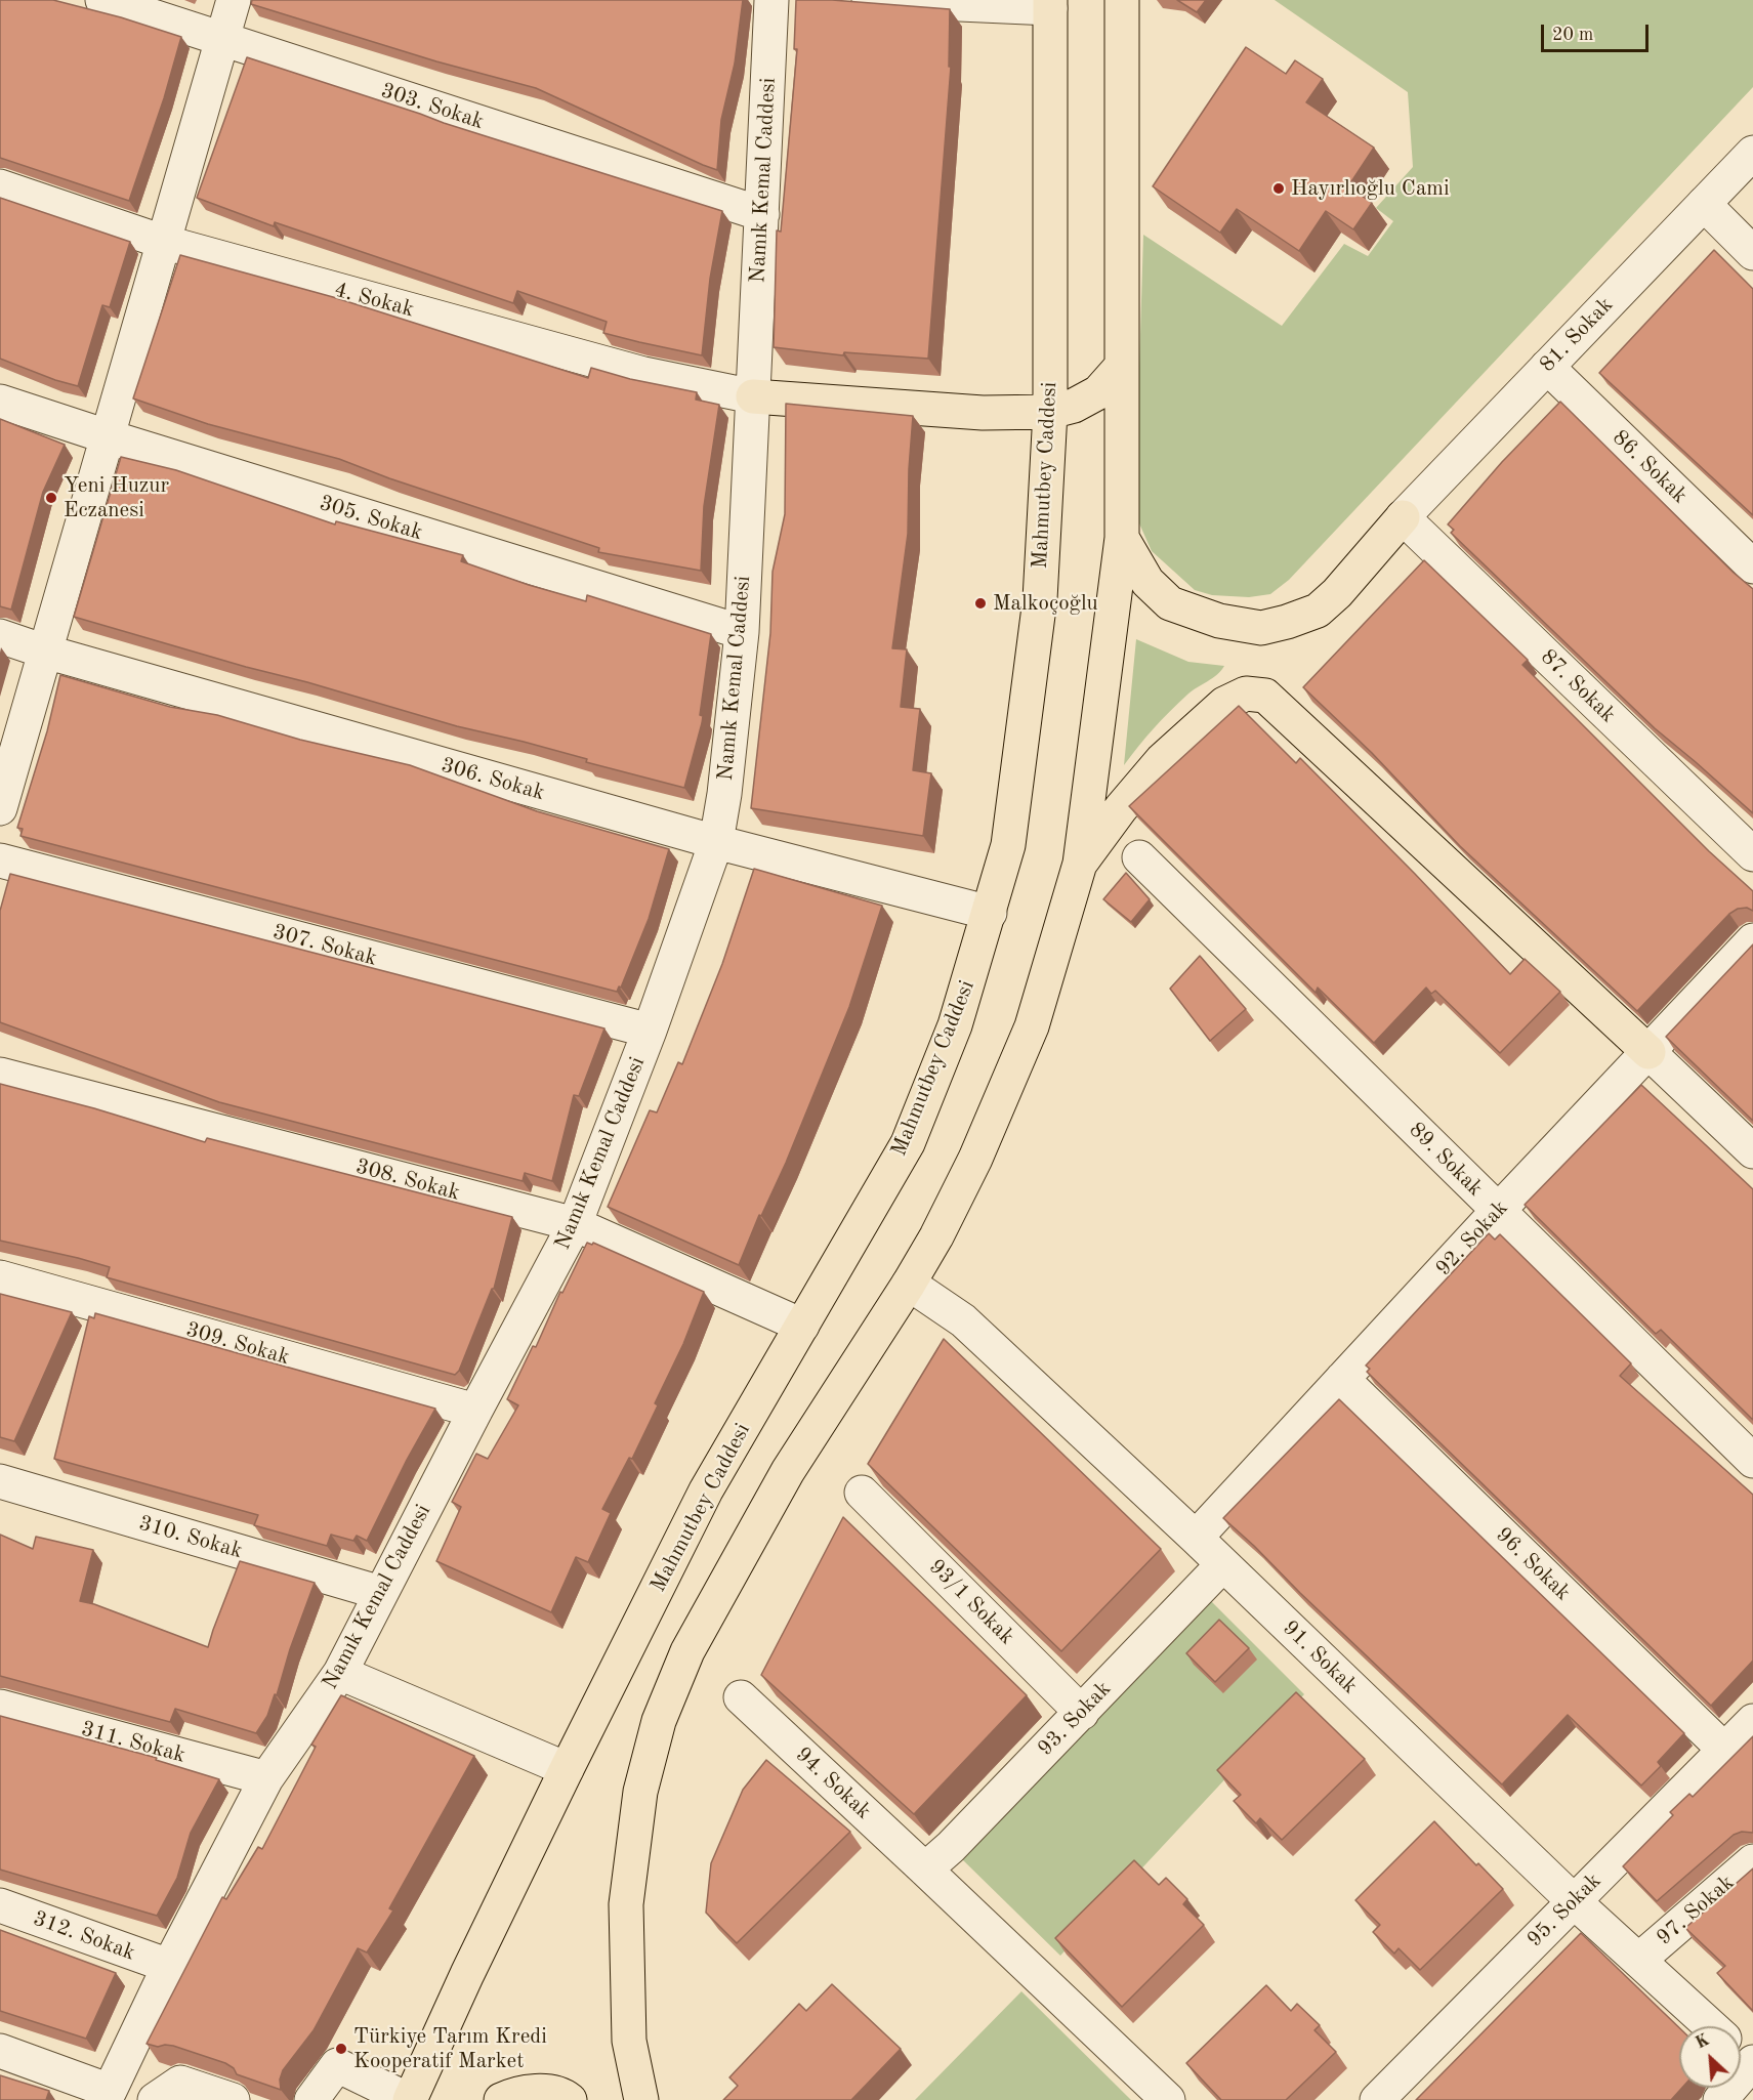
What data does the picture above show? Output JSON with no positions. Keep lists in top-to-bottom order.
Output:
{
  "streets": {
    "main road": ["Mahmutbey Caddesi"],
    "street": [
      "303. Sokak",
      "Namık Kemal Caddesi",
      "4. Sokak",
      "81. Sokak",
      "86. Sokak",
      "305. Sokak",
      "87. Sokak",
      "306. Sokak",
      "307. Sokak",
      "89. Sokak",
      "308. Sokak",
      "92. Sokak",
      "309. Sokak",
      "310. Sokak",
      "96. Sokak",
      "93/1 Sokak",
      "91. Sokak",
      "93. Sokak",
      "311. Sokak",
      "94. Sokak",
      "95. Sokak",
      "97. Sokak",
      "312. Sokak"
    ]
  },
  "crossings": [
    ["303. Sokak", "Namık Kemal Caddesi"],
    ["Namık Kemal Caddesi", "4. Sokak"],
    ["Namık Kemal Caddesi", "305. Sokak"],
    ["Namık Kemal Caddesi", "306. Sokak"],
    ["Namık Kemal Caddesi", "307. Sokak"],
    ["Namık Kemal Caddesi", "308. Sokak"],
    ["Namık Kemal Caddesi", "309. Sokak"],
    ["Namık Kemal Caddesi", "310. Sokak"],
    ["Namık Kemal Caddesi", "311. Sokak"],
    ["Namık Kemal Caddesi", "312. Sokak"],
    ["81. Sokak", "86. Sokak"],
    ["81. Sokak", "87. Sokak"],
    ["Mahmutbey Caddesi", "306. Sokak"],
    ["Mahmutbey Caddesi", "308. Sokak"],
    ["89. Sokak", "92. Sokak"],
    ["92. Sokak", "96. Sokak"],
    ["92. Sokak", "91. Sokak"],
    ["96. Sokak", "95. Sokak"],
    ["93/1 Sokak", "93. Sokak"],
    ["91. Sokak", "93. Sokak"],
    ["91. Sokak", "95. Sokak"],
    ["91. Sokak", "97. Sokak"],
    ["93. Sokak", "94. Sokak"]
  ],
  "places": [
    "Hayırlıoğlu Cami",
    "Yeni Huzur Eczanesi",
    "Malkoçoğlu",
    "Türkiye Tarım Kredi Kooperatif Market"
  ],
  "scale_bar": "20 m",
  "north": "top left"
}
